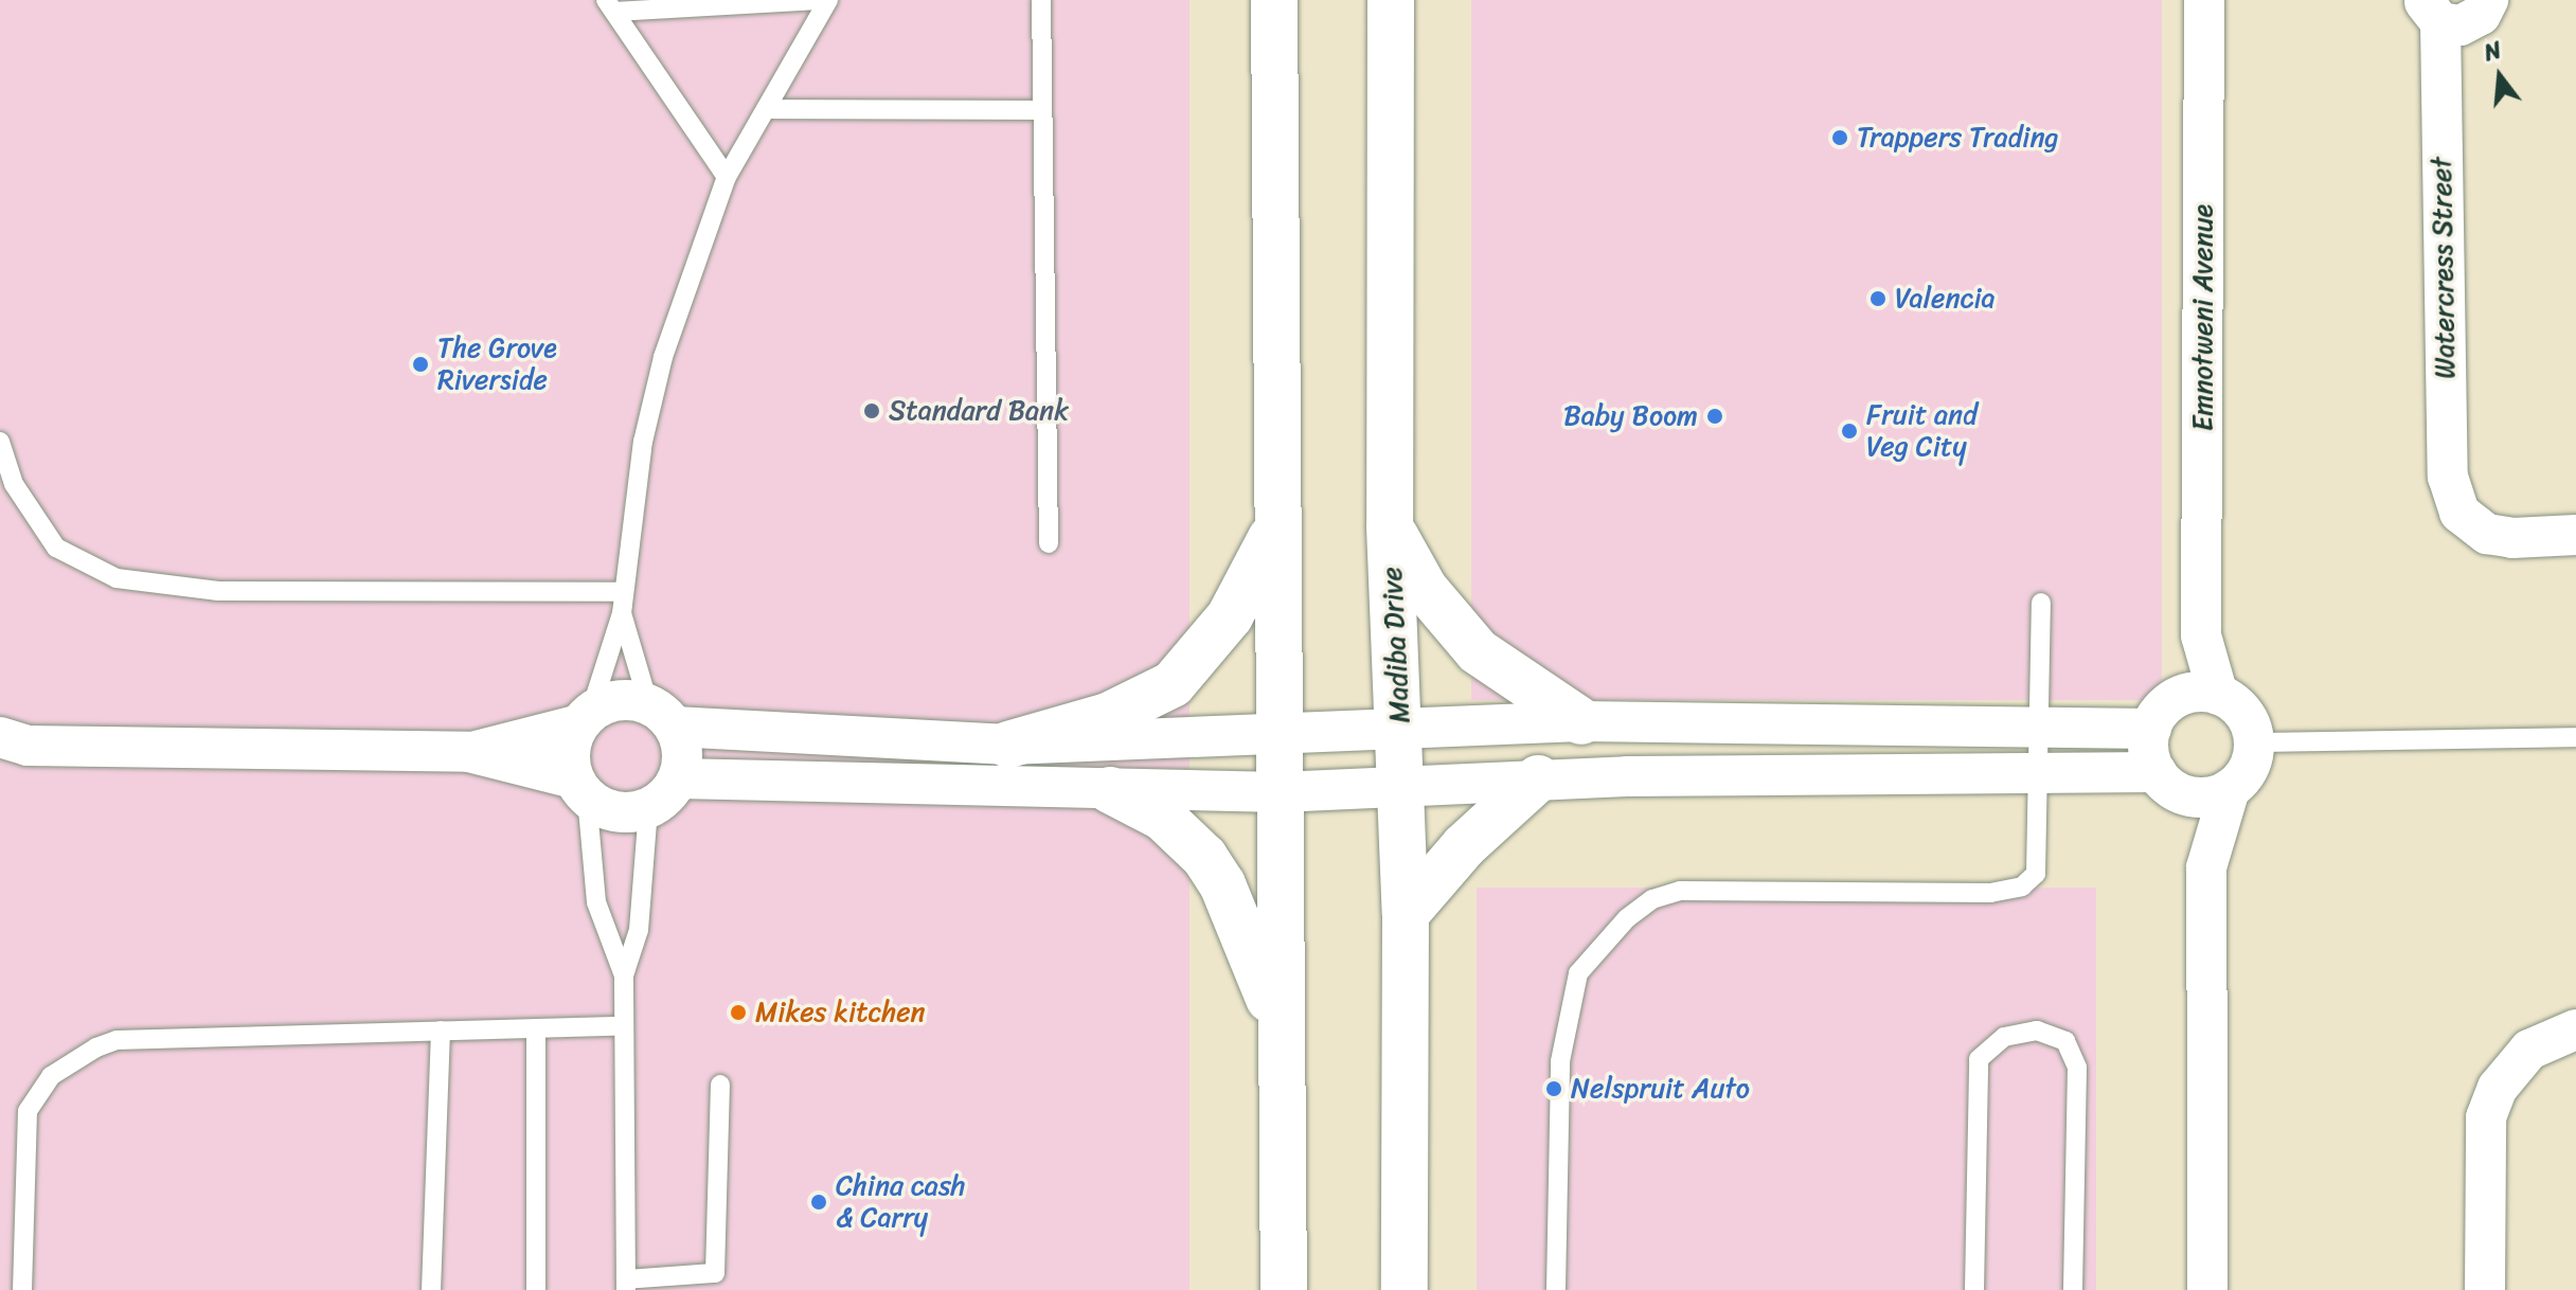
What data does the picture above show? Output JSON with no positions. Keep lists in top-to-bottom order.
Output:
{
  "streets": {
    "main road": ["Madiba Drive"],
    "street": ["Watercress Street", "Emnotweni Avenue"]
  },
  "places": [
    "Trappers Trading",
    "Valencia",
    "The Grove Riverside",
    "Standard Bank",
    "Baby Boom",
    "Fruit and Veg City",
    "Mikes kitchen",
    "Nelspruit Auto",
    "China cash & Carry"
  ],
  "north": "top"
}
